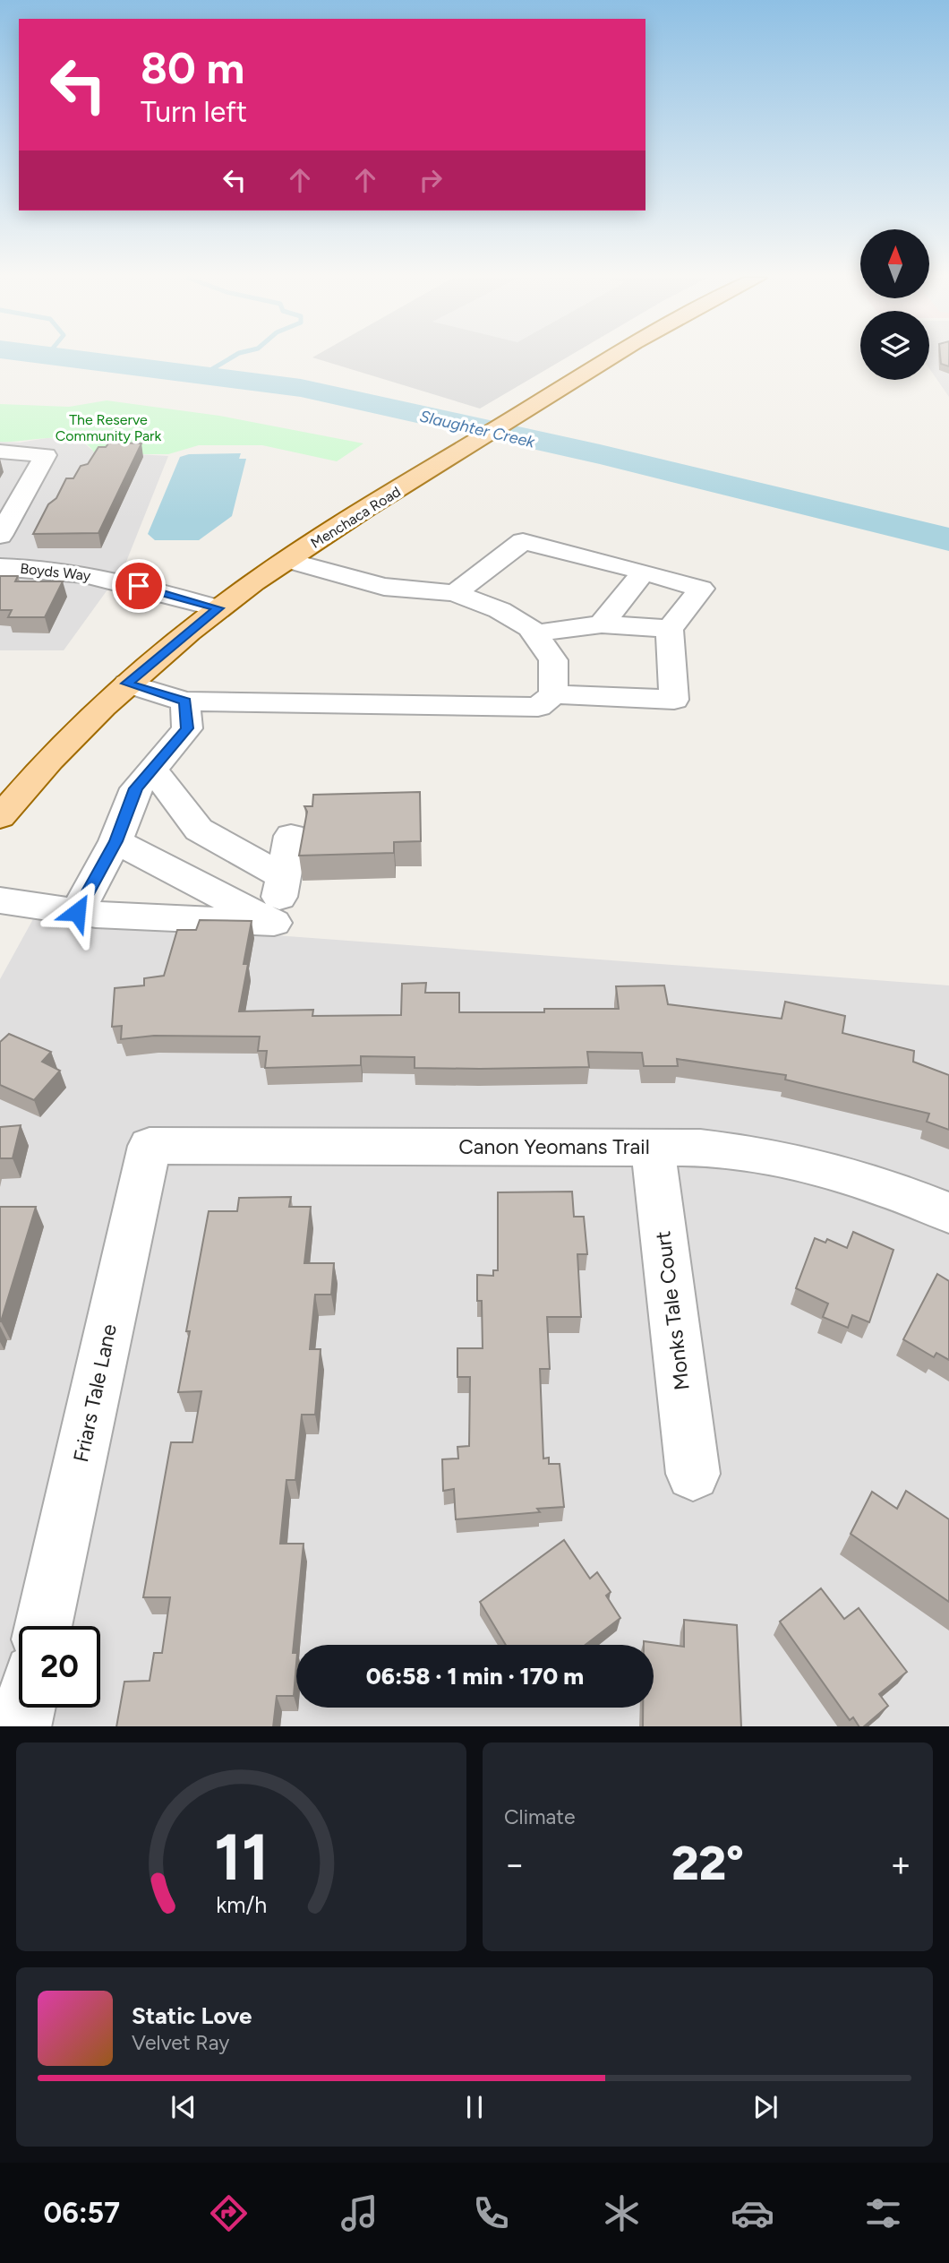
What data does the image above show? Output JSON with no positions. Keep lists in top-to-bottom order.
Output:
{
  "streets": {
    "main road": ["Menchaca Road"],
    "street": [
      "Boyds Way",
      "Canon Yeomans Trail",
      "Monks Tale Court",
      "Friars Tale Lane"
    ]
  },
  "crossings": [
    ["Menchaca Road", "Boyds Way"],
    ["Canon Yeomans Trail", "Monks Tale Court"],
    ["Canon Yeomans Trail", "Friars Tale Lane"]
  ],
  "water": ["Slaughter Creek"],
  "parks": ["The Reserve Community Park"],
  "north": "top",
  "page": {
    "turn": ["80 m", "Turn left"],
    "limit": "20",
    "trip": "06:58 · 1 min · 170 m",
    "tile": "Climate",
    "heat": ["−", "22°", "+"],
    "song": ["Static Love", "Velvet Ray"],
    "tabs": "06:57",
    "gauge": ["11", "km/h"]
  }
}
